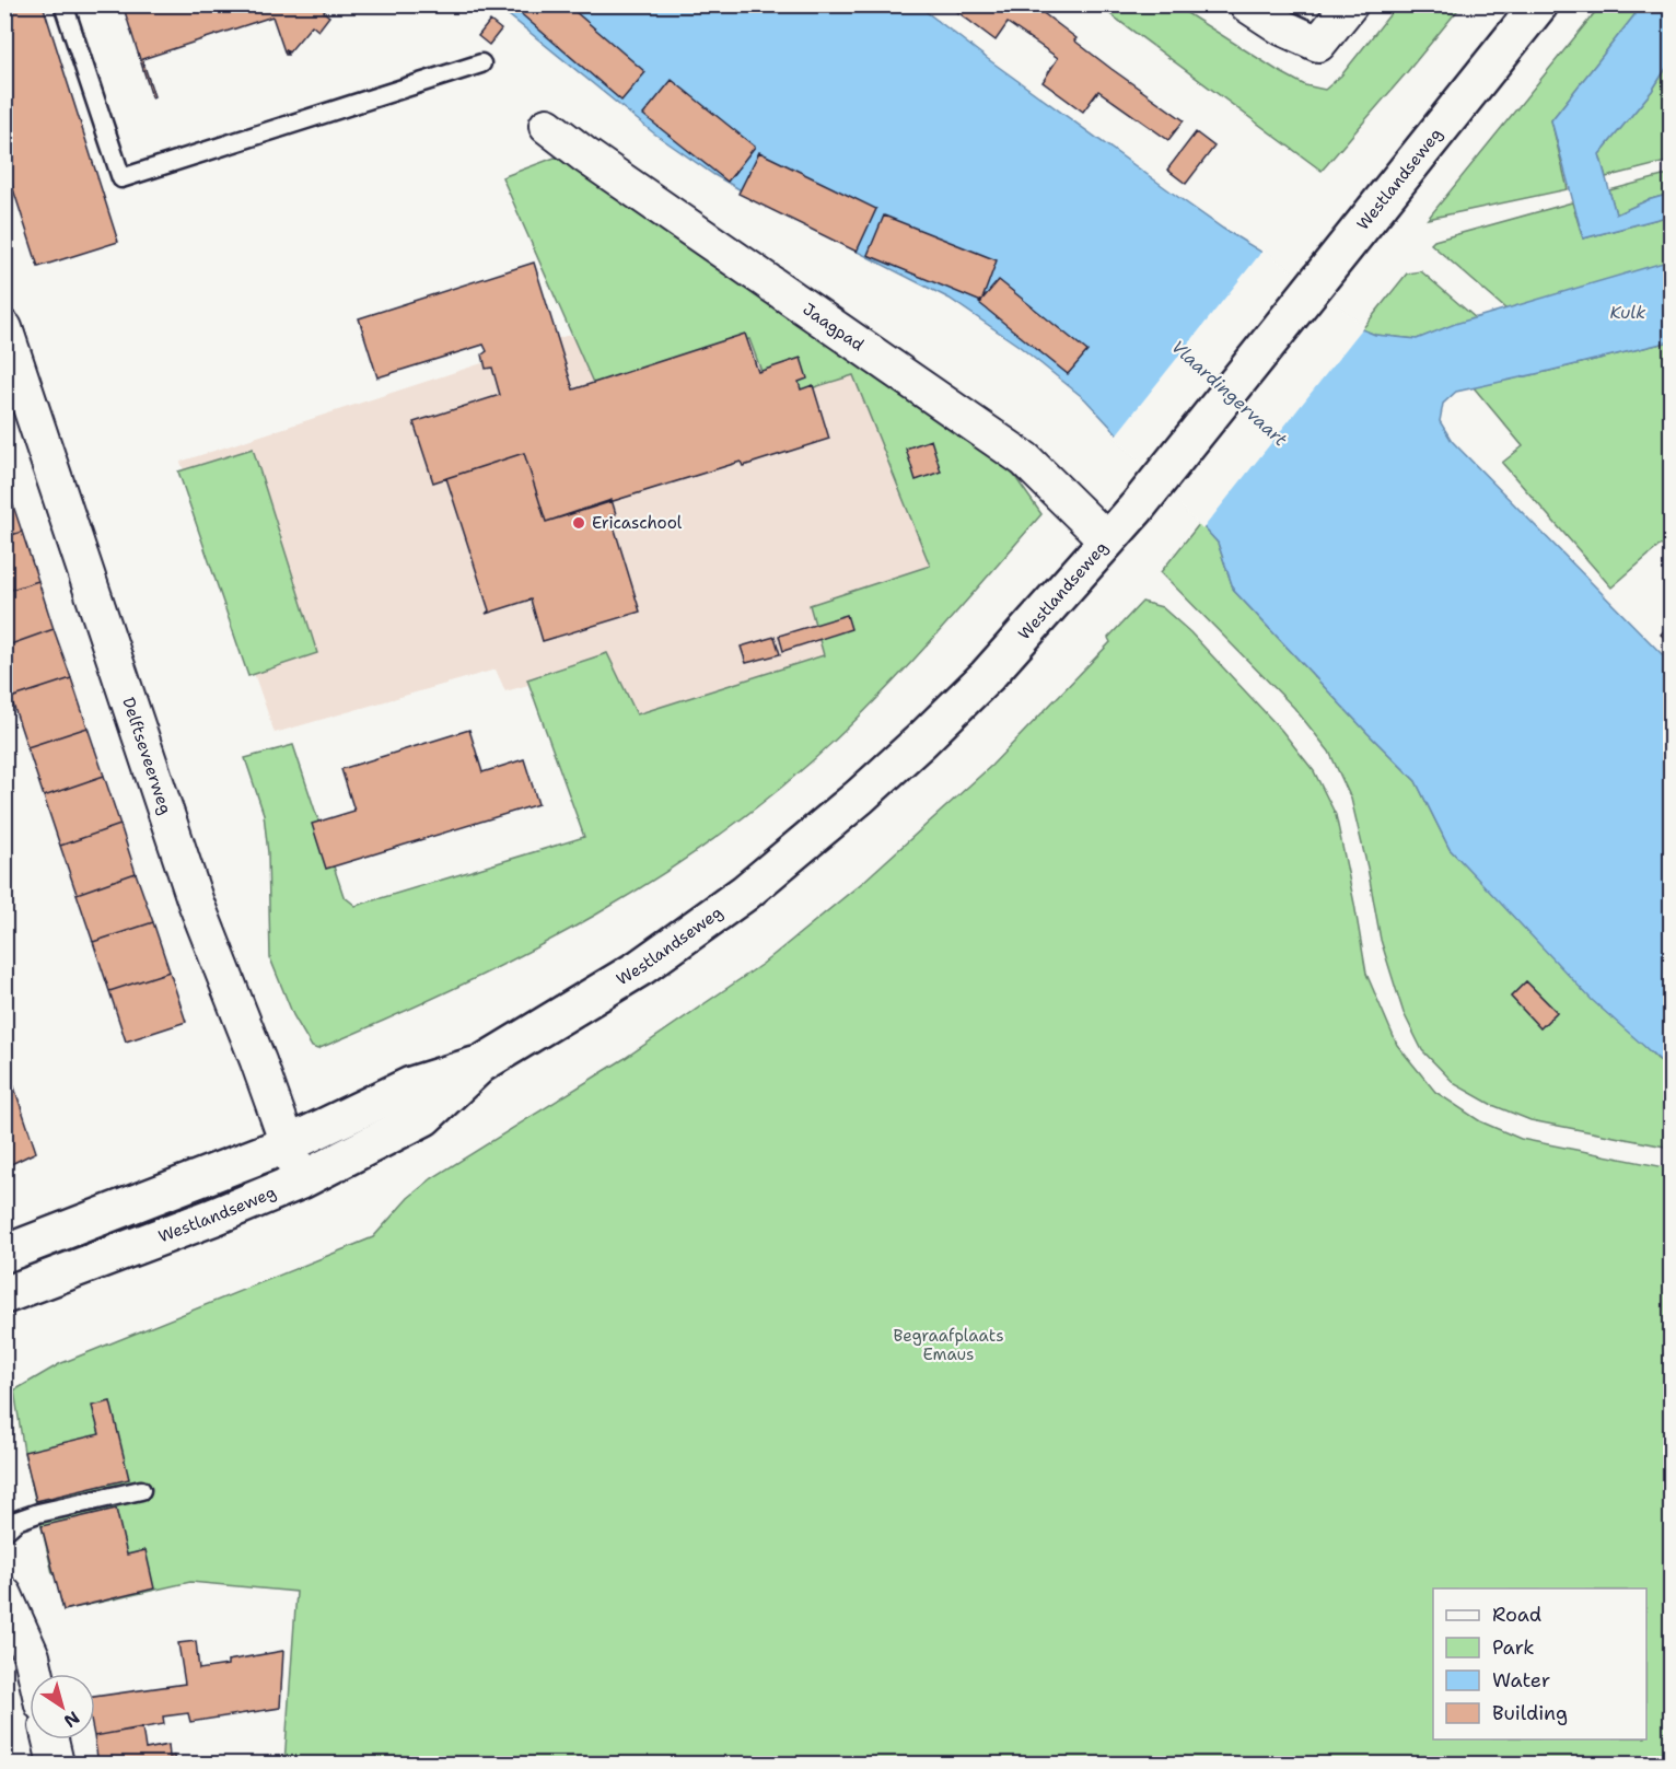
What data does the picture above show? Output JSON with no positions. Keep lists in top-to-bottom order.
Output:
{
  "streets": {
    "main road": ["Westlandseweg"],
    "street": ["Jaagpad", "Delftseveerweg"]
  },
  "crossings": [
    ["Westlandseweg", "Jaagpad"],
    ["Westlandseweg", "Delftseveerweg"]
  ],
  "water": ["Kulk", "Vlaardingervaart"],
  "parks": ["Begraafplaats Emaus"],
  "places": ["Ericaschool"],
  "legend": [
    "Road",
    "Park",
    "Water",
    "Building"
  ],
  "north": "bottom right"
}
